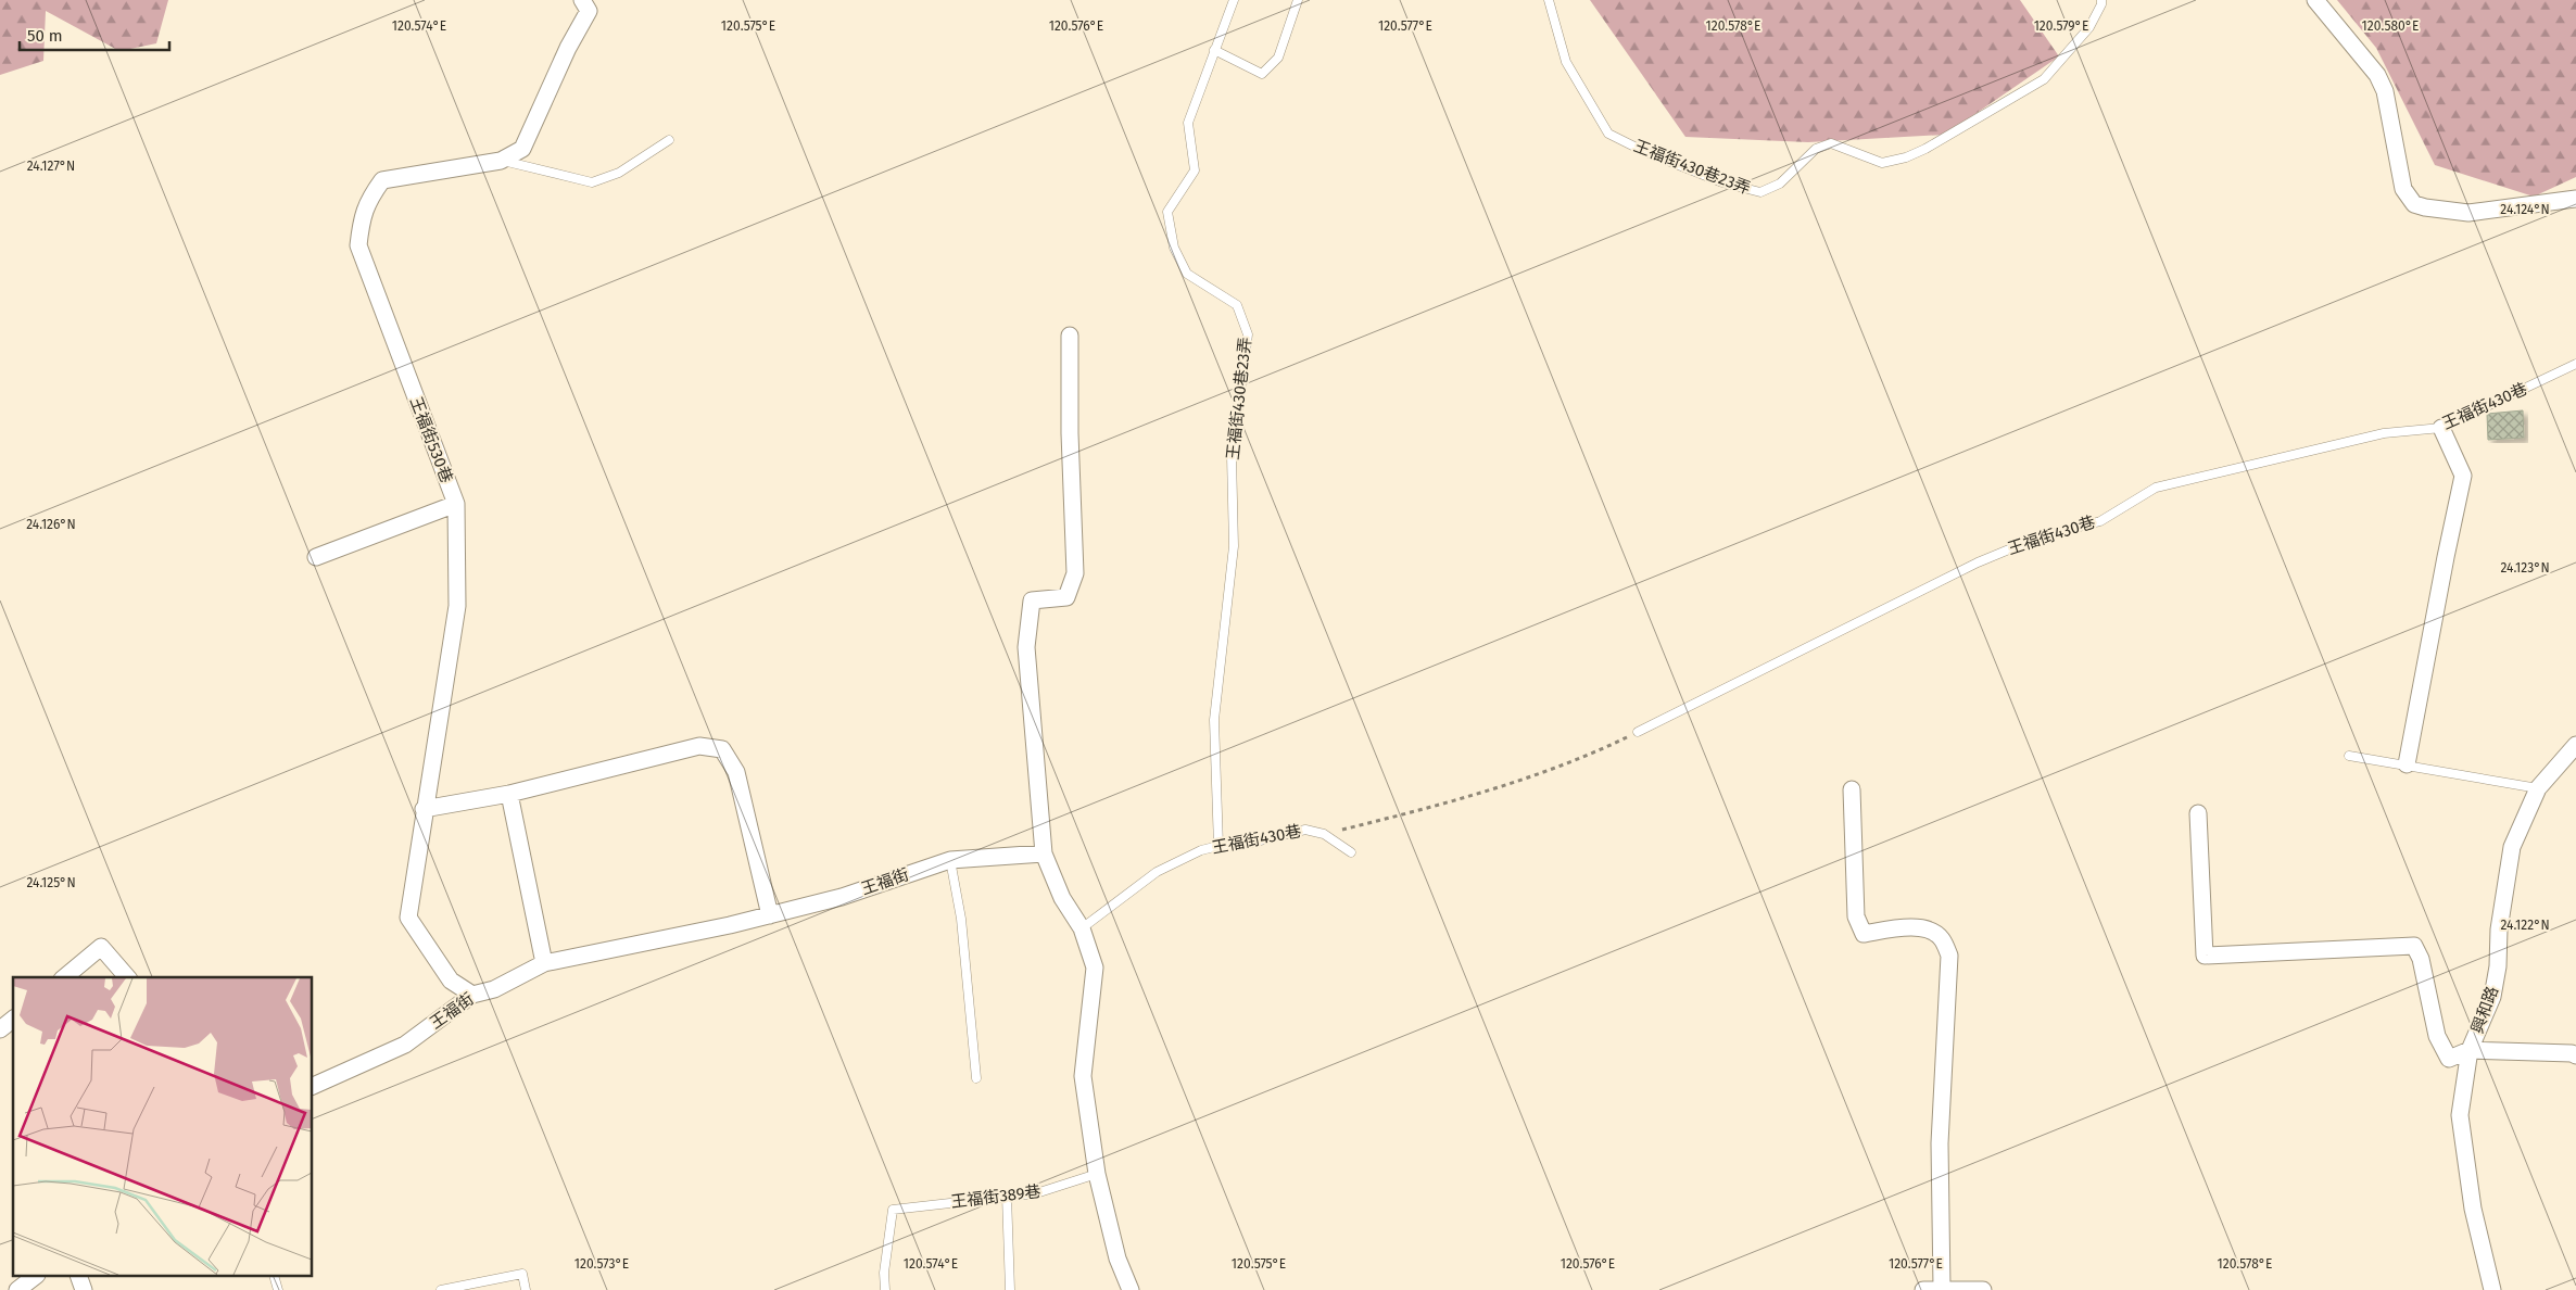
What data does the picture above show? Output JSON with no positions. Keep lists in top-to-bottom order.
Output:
{
  "streets": {
    "street": ["王福街530巷", "王福街", "興和路"],
    "lane": ["王福街430巷23弄", "王福街430巷", "王福街389巷"]
  },
  "crossings": [
    ["王福街430巷23弄", "王福街430巷"],
    ["王福街530巷", "王福街"]
  ],
  "scale_bar": "50 m",
  "coordinates": [
    "120.574°E",
    "120.575°E",
    "120.576°E",
    "120.577°E",
    "120.578°E",
    "120.579°E",
    "120.580°E",
    "24.127°N",
    "24.124°N",
    "24.126°N",
    "24.123°N",
    "24.125°N",
    "24.122°N",
    "120.573°E"
  ]
}
